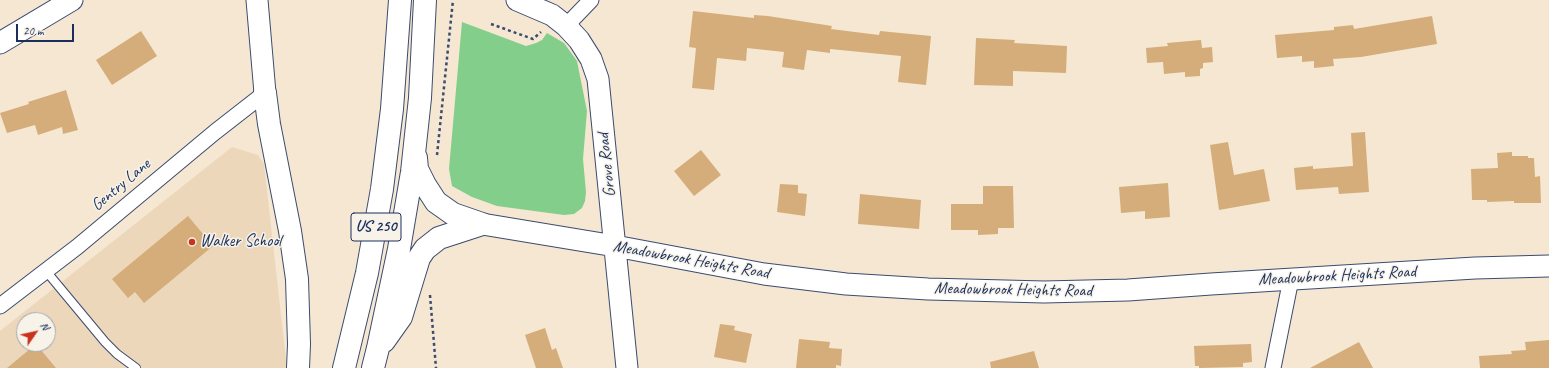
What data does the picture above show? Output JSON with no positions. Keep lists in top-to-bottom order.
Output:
{
  "streets": {
    "highway": ["US 250"],
    "street": ["Grove Road", "Gentry Lane", "Meadowbrook Heights Road"]
  },
  "crossings": [
    ["Grove Road", "Meadowbrook Heights Road"]
  ],
  "places": ["Walker School"],
  "scale_bar": "20 m",
  "north": "top right"
}
